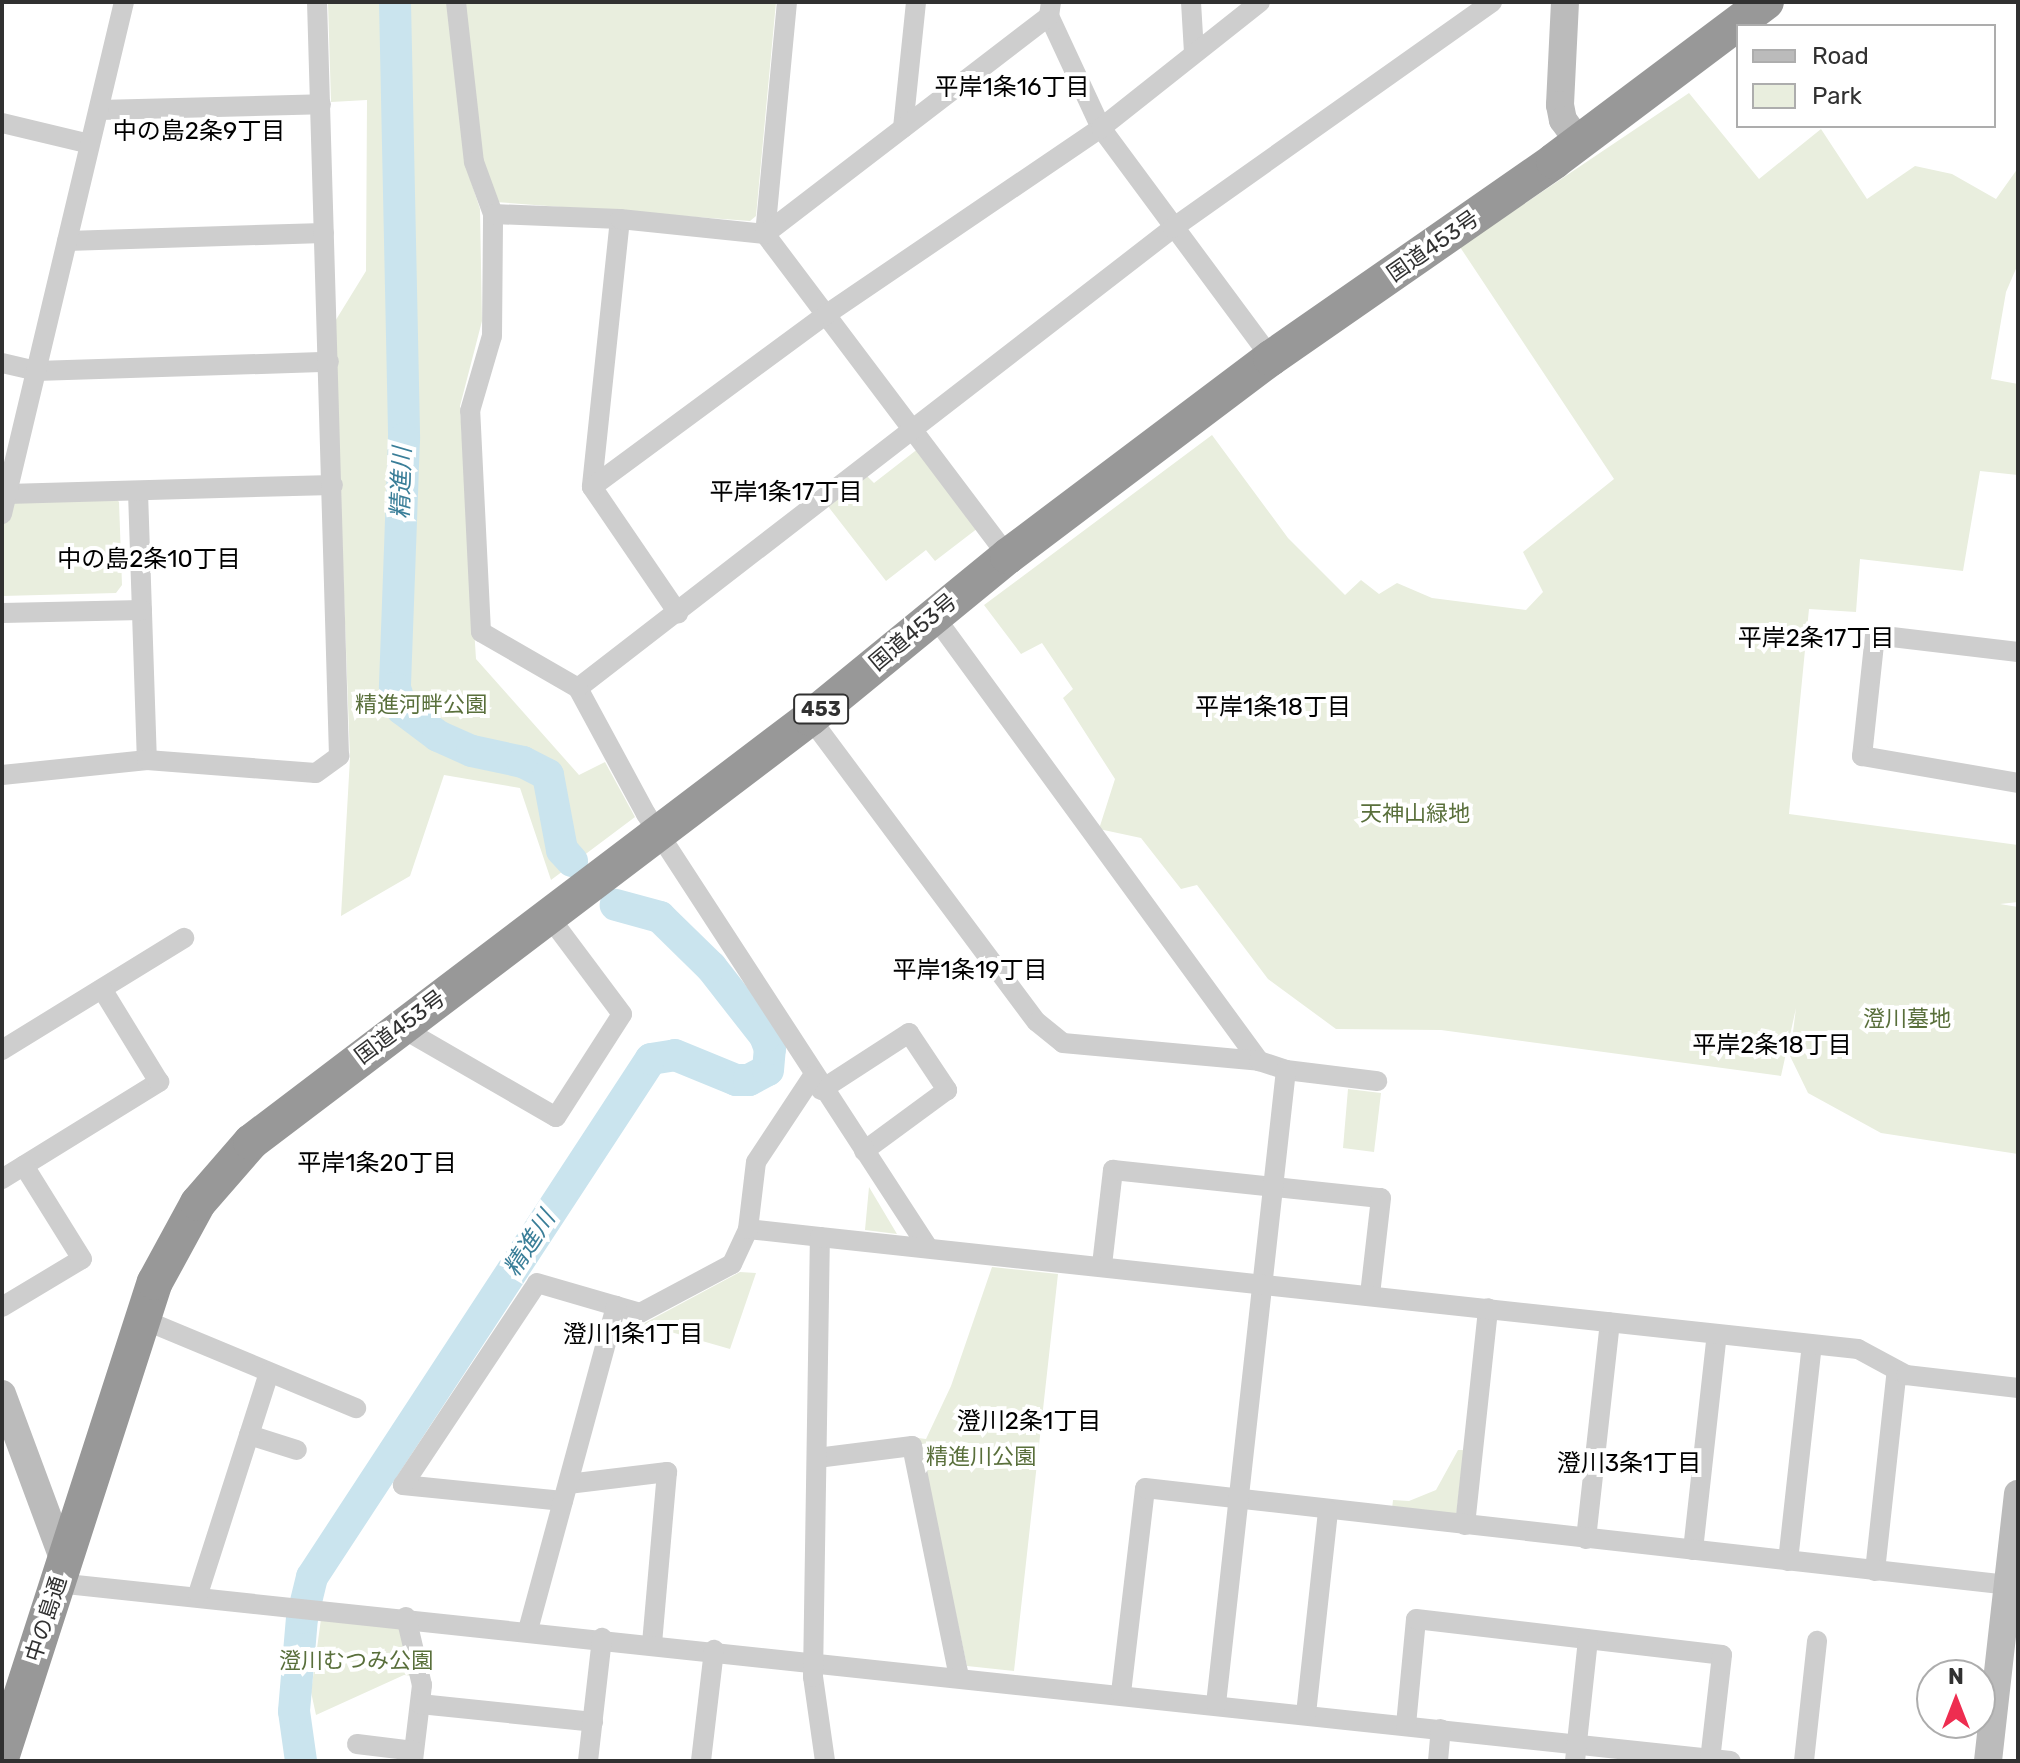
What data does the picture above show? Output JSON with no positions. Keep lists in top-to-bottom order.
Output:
{
  "streets": {
    "highway": ["国道453号", "453", "中の島通"]
  },
  "crossings": [
    ["国道453号", "中の島通"]
  ],
  "districts": [
    "平岸1条16丁目",
    "中の島2条9丁目",
    "平岸1条17丁目",
    "中の島2条10丁目",
    "平岸2条17丁目",
    "平岸1条18丁目",
    "平岸1条19丁目",
    "平岸2条18丁目",
    "平岸1条20丁目",
    "澄川1条1丁目",
    "澄川2条1丁目",
    "澄川3条1丁目"
  ],
  "water": ["精進川"],
  "parks": [
    "精進河畔公園",
    "天神山緑地",
    "澄川墓地",
    "精進川公園",
    "澄川むつみ公園"
  ],
  "legend": ["Road", "Park"],
  "north": "top"
}
